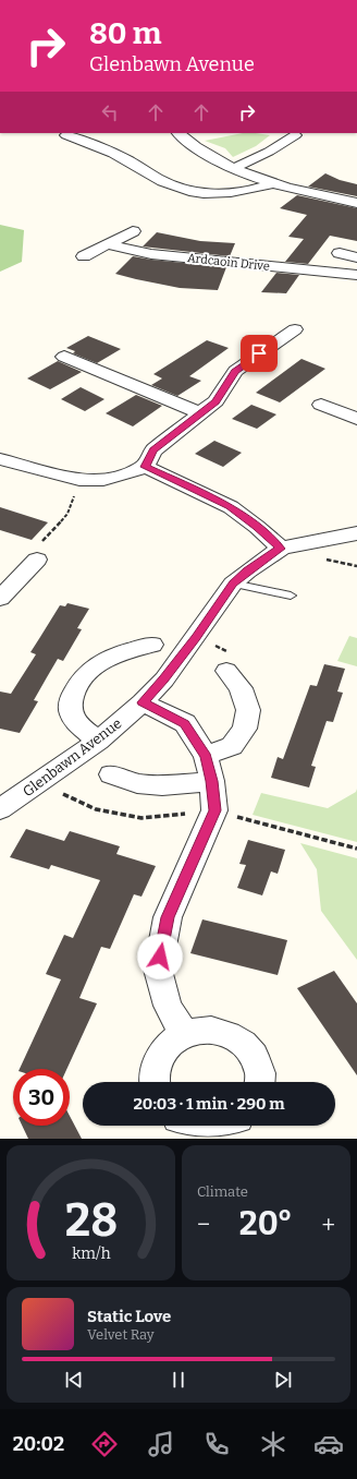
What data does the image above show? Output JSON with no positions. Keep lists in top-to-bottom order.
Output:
{
  "streets": {
    "street": ["Ardcaoin Drive", "Glenbawn Avenue"]
  },
  "page": {
    "turn": ["80 m", "Glenbawn Avenue"],
    "limit": "30",
    "trip": "20:03 · 1 min · 290 m",
    "tile": "Climate",
    "heat": ["−", "20°", "+"],
    "song": ["Static Love", "Velvet Ray"],
    "tabs": "20:02",
    "gauge": ["28", "km/h"]
  }
}
